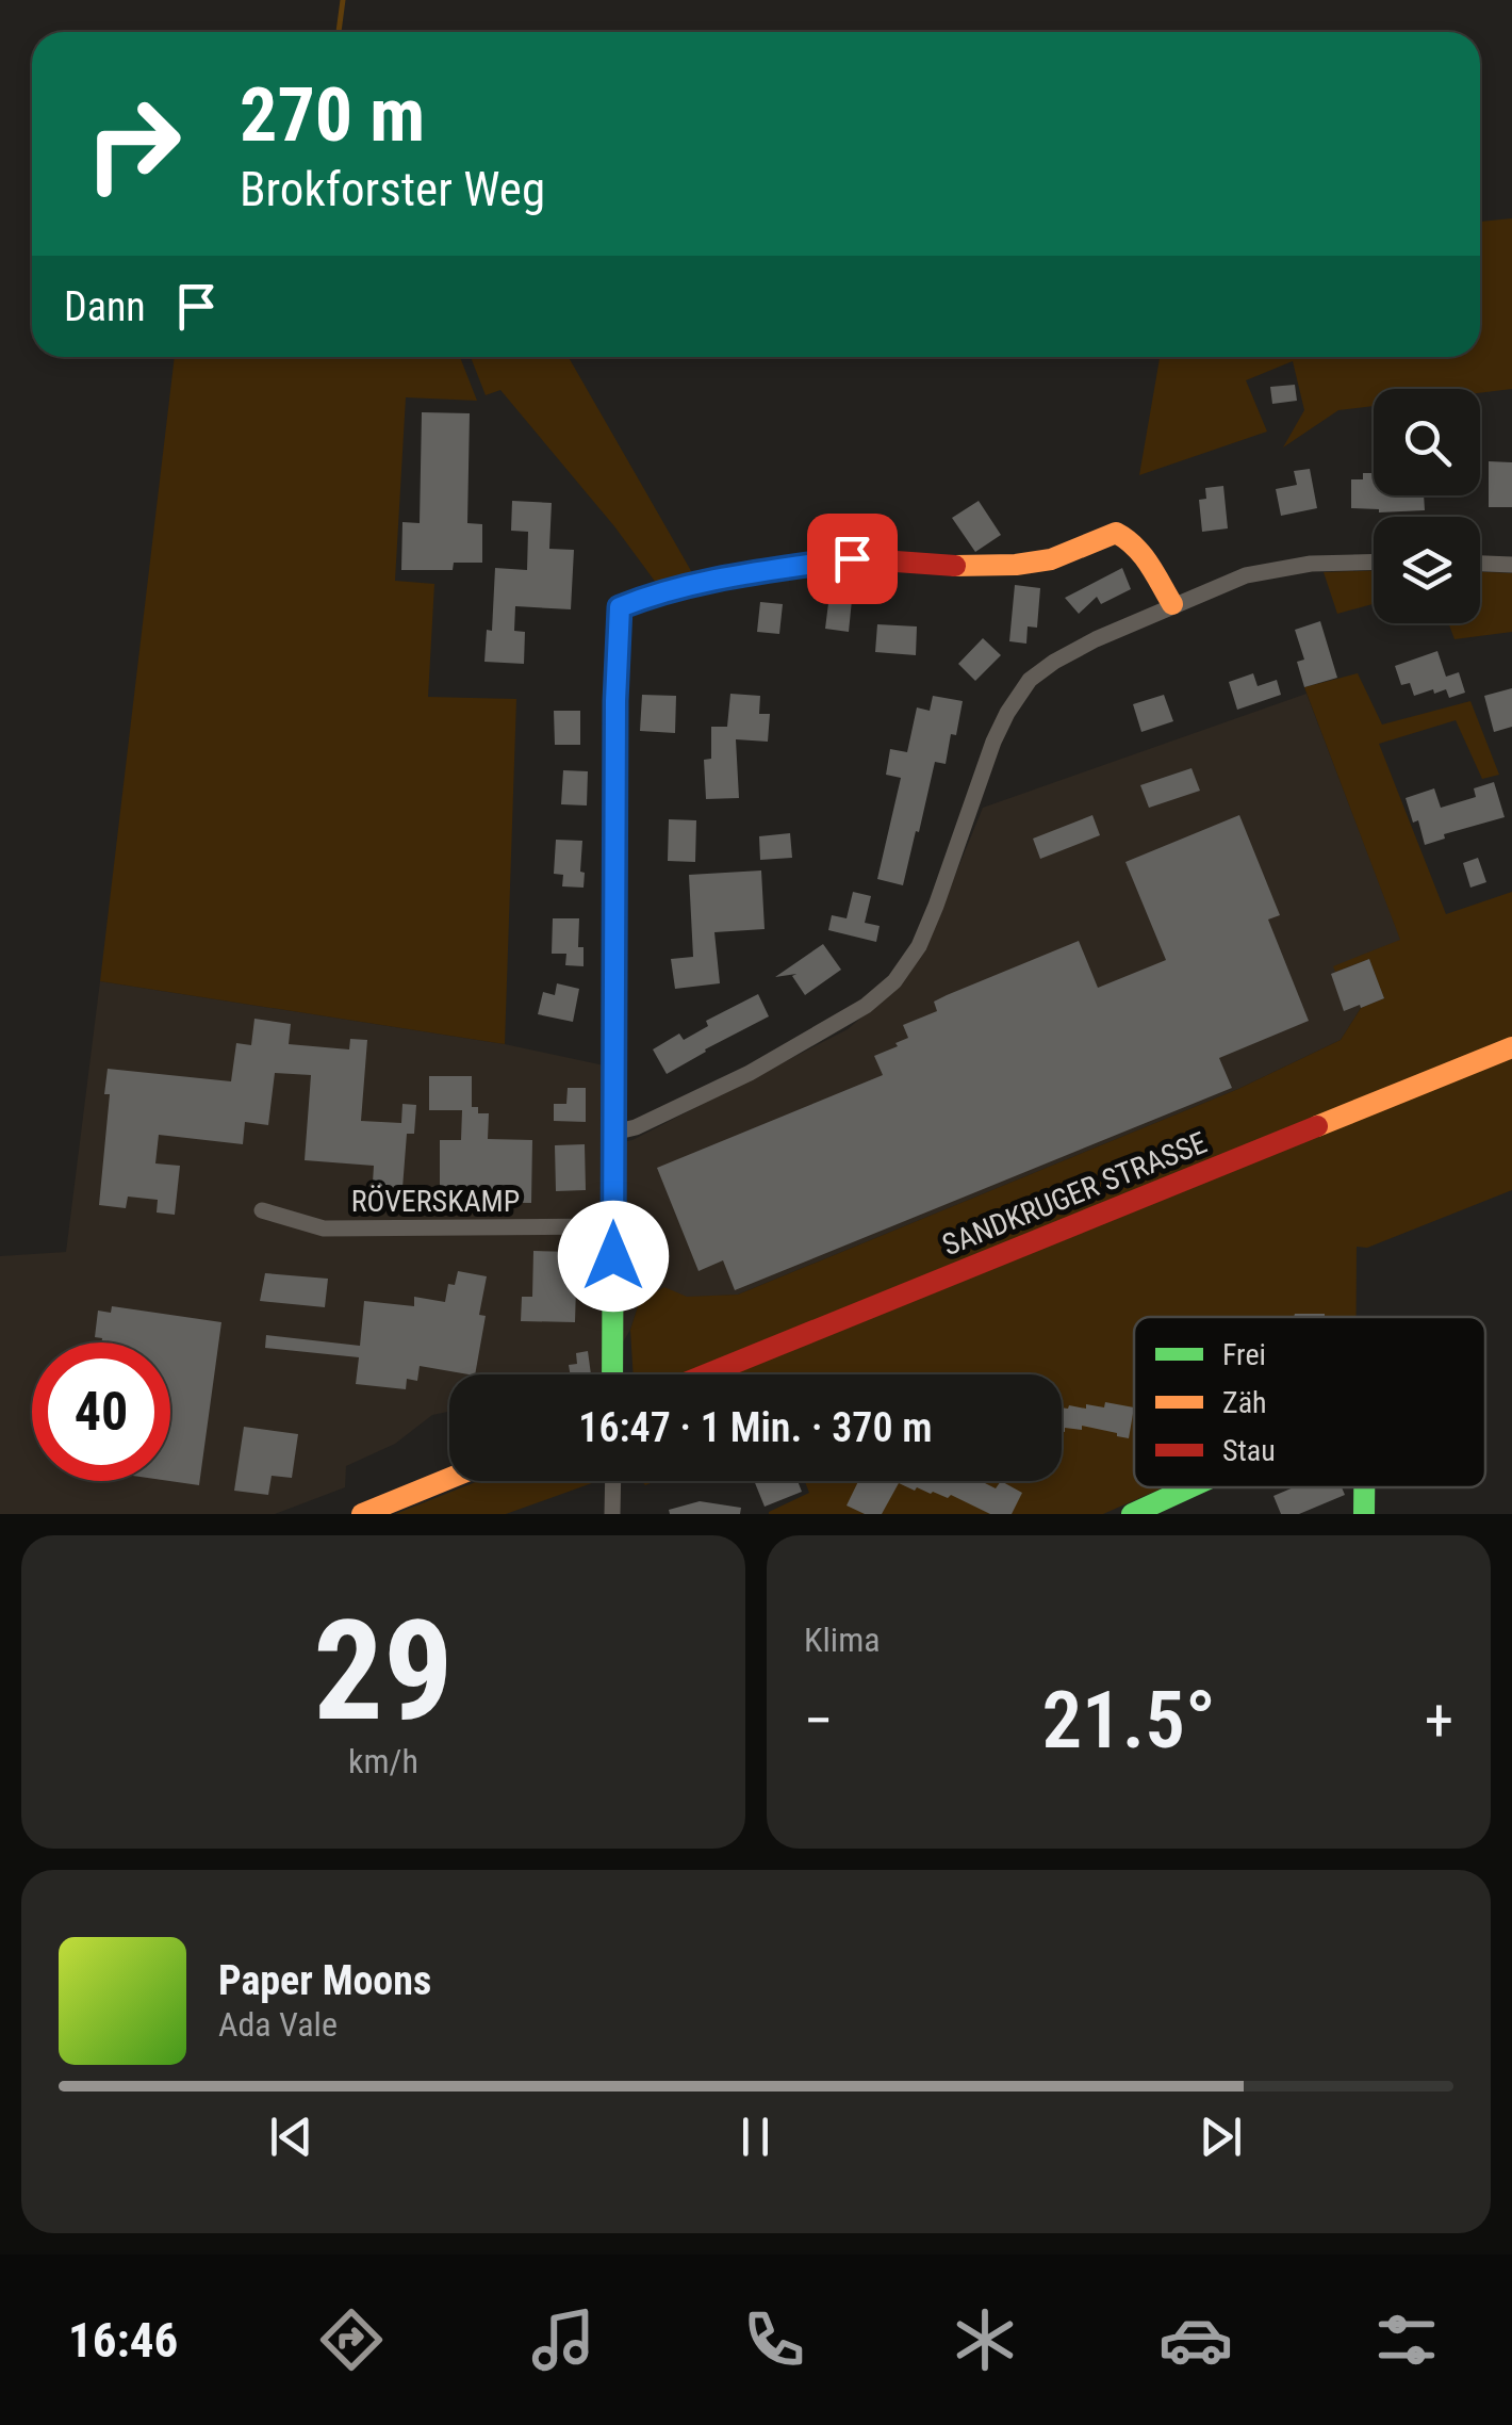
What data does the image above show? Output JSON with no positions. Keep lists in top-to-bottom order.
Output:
{
  "streets": {
    "street": ["SANDKRUGER STRASSE", "RÖVERSKAMP"]
  },
  "legend": ["Frei", "Zäh", "Stau"],
  "page": {
    "turn": ["270 m", "Brokforster Weg"],
    "then": "Dann",
    "limit": "40",
    "trip": "16:47 · 1 Min. · 370 m",
    "tile": [
      ["29", "km/h"],
      "Klima"
    ],
    "heat": ["−", "21.5°", "+"],
    "song": ["Paper Moons", "Ada Vale"],
    "tabs": "16:46"
  }
}
